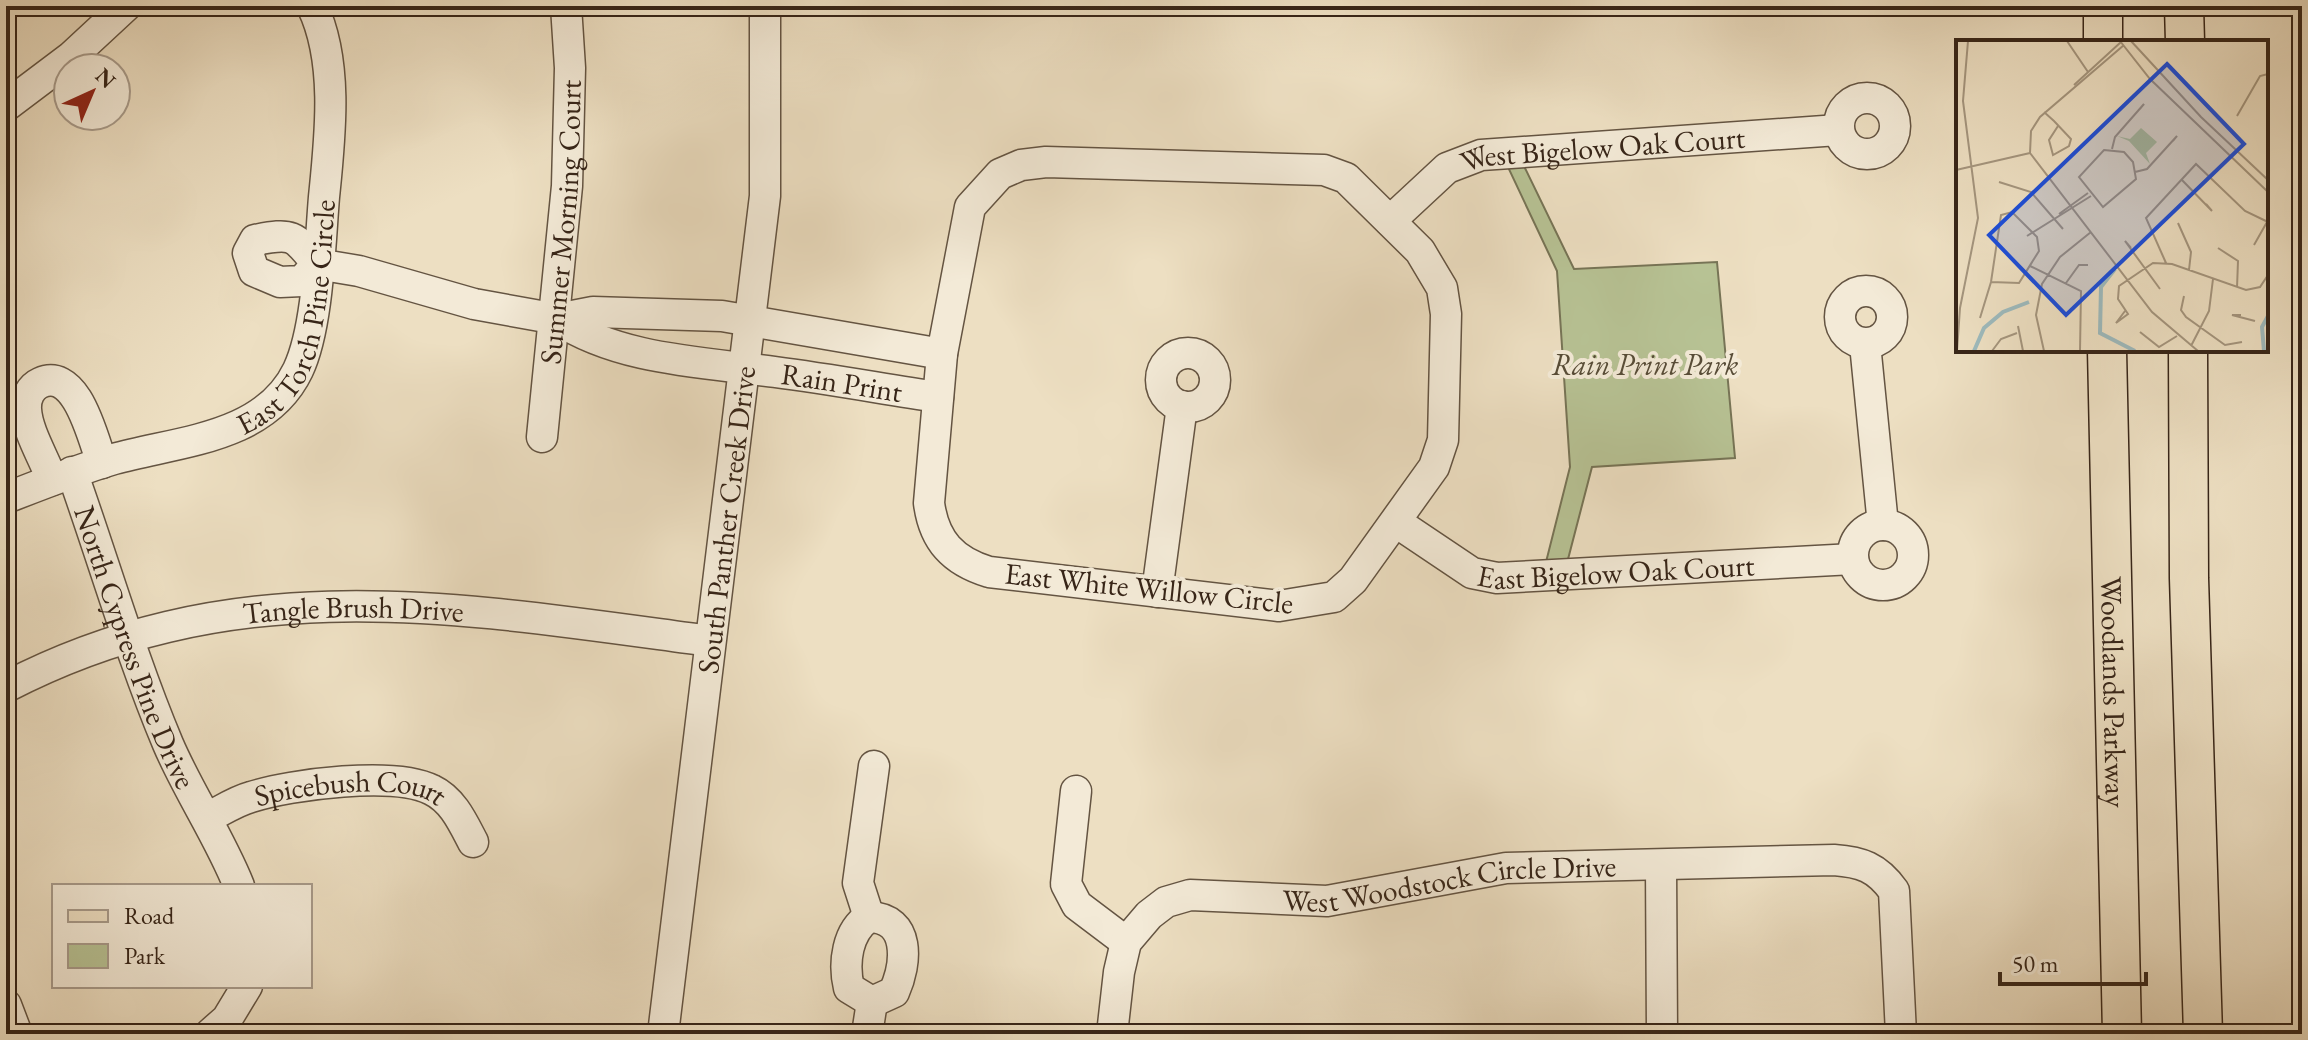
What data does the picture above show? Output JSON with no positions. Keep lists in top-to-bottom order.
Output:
{
  "streets": {
    "main road": ["Woodlands Parkway"],
    "street": [
      "West Bigelow Oak Court",
      "Summer Morning Court",
      "East Torch Pine Circle",
      "Rain Print",
      "South Panther Creek Drive",
      "East Bigelow Oak Court",
      "East White Willow Circle",
      "Tangle Brush Drive",
      "North Cypress Pine Drive",
      "Spicebush Court",
      "West Woodstock Circle Drive"
    ]
  },
  "crossings": [
    ["West Bigelow Oak Court", "East White Willow Circle"],
    ["Summer Morning Court", "Rain Print"],
    ["East Torch Pine Circle", "North Cypress Pine Drive"],
    ["Rain Print", "South Panther Creek Drive"],
    ["Rain Print", "East White Willow Circle"],
    ["South Panther Creek Drive", "Tangle Brush Drive"],
    ["East Bigelow Oak Court", "East White Willow Circle"],
    ["Tangle Brush Drive", "North Cypress Pine Drive"],
    ["North Cypress Pine Drive", "Spicebush Court"]
  ],
  "parks": ["Rain Print Park"],
  "legend": ["Road", "Park"],
  "scale_bar": "50 m",
  "north": "top right"
}
